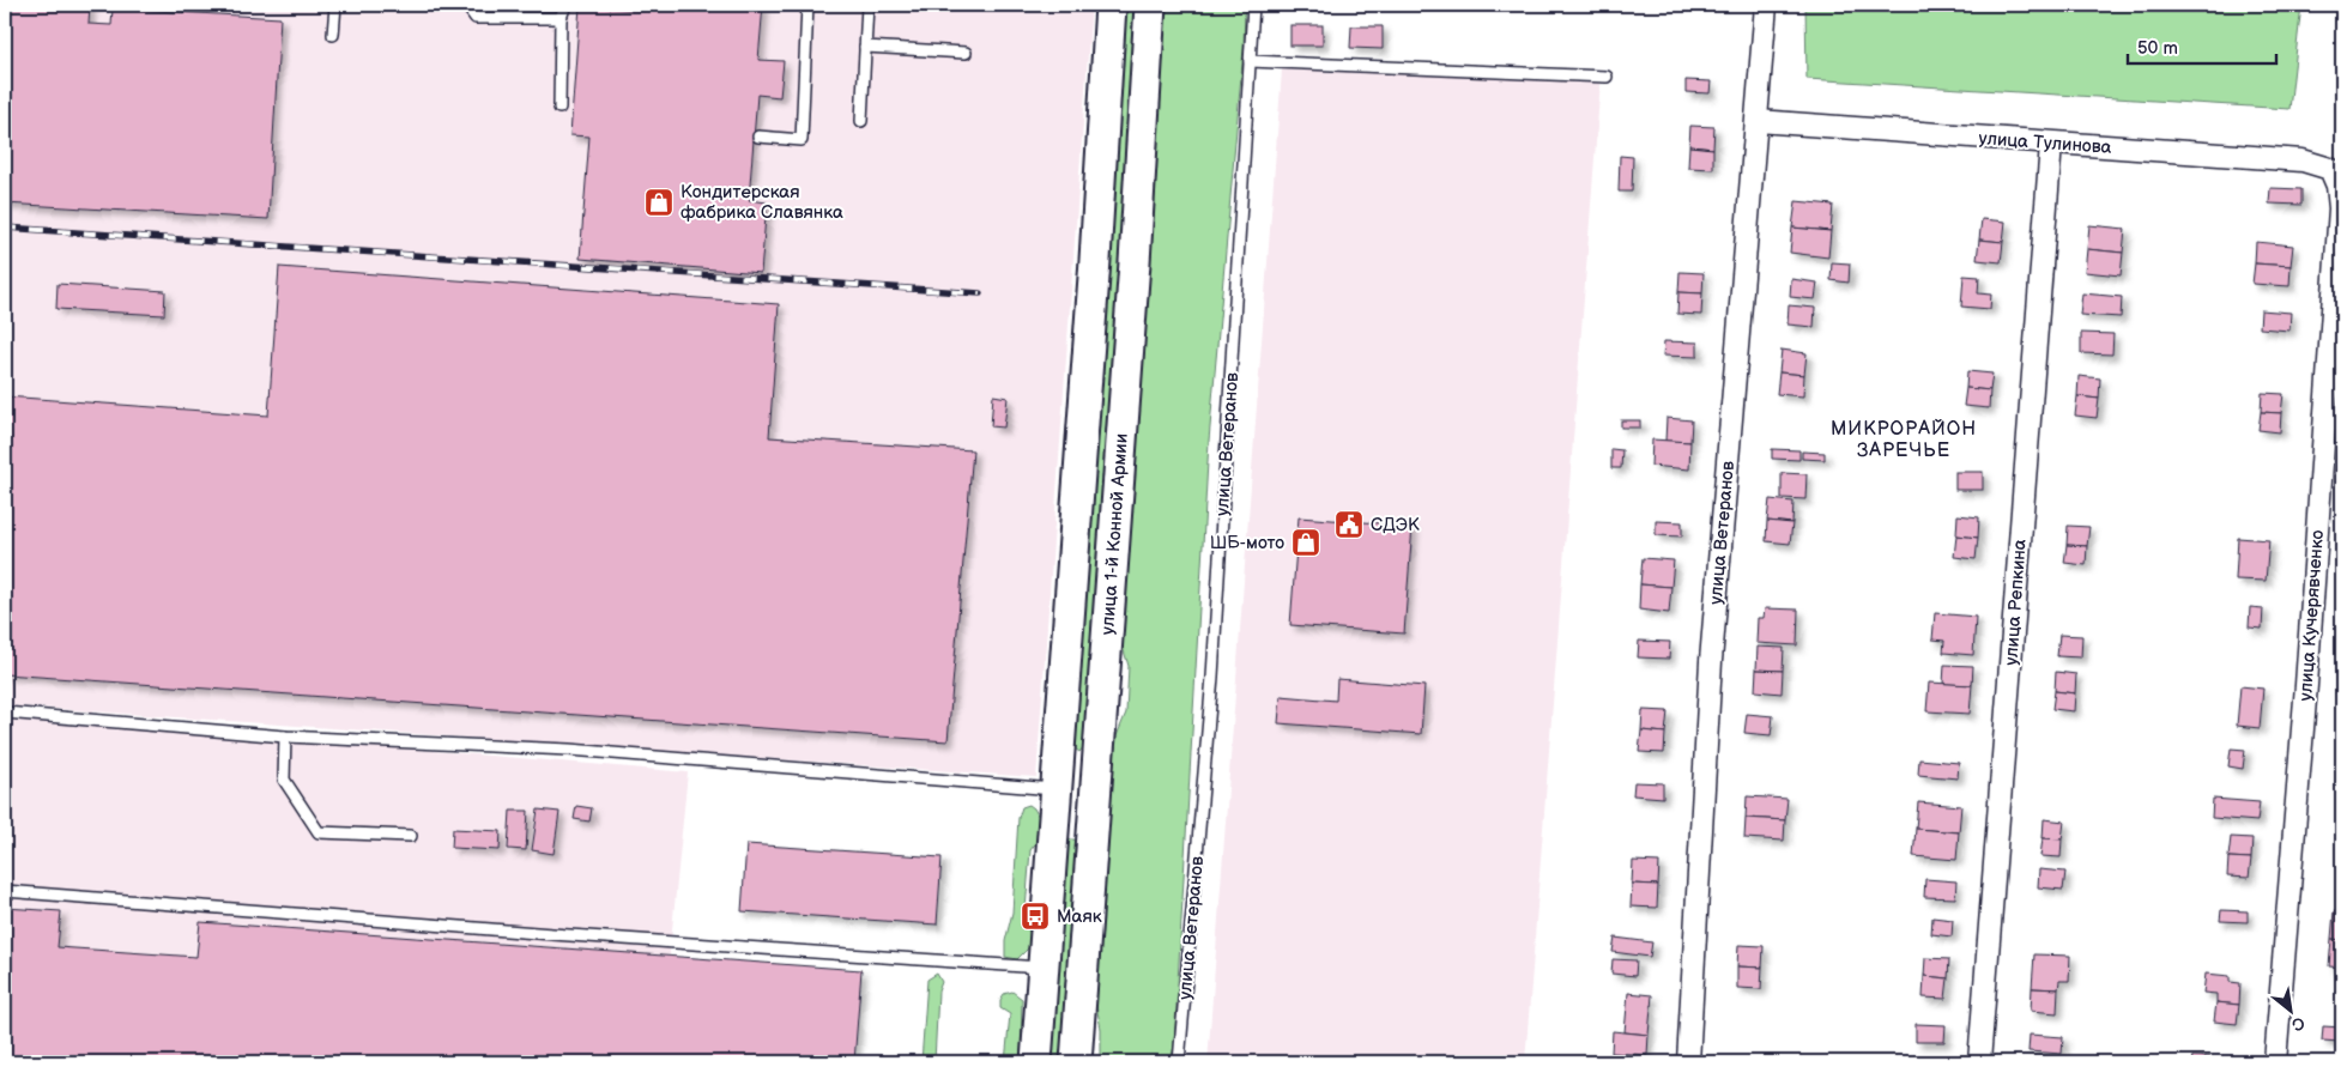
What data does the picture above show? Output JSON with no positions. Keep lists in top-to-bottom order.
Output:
{
  "streets": {
    "main road": ["улица 1-й Конной Армии"],
    "street": [
      "улица Тулинова",
      "улица Ветеранов",
      "улица Репкина",
      "улица Кучерявченко"
    ]
  },
  "crossings": [
    ["улица Тулинова", "улица Ветеранов"],
    ["улица Тулинова", "улица Репкина"],
    ["улица Тулинова", "улица Кучерявченко"]
  ],
  "districts": ["МИКРОРАЙОН ЗАРЕЧЬЕ"],
  "places": {
    "shop": ["Кондитерская фабрика Славянка", "ШБ-мото"],
    "public building": ["СДЭК"],
    "bus stop": ["Маяк"]
  },
  "scale_bar": "50 m",
  "north": "bottom right"
}
